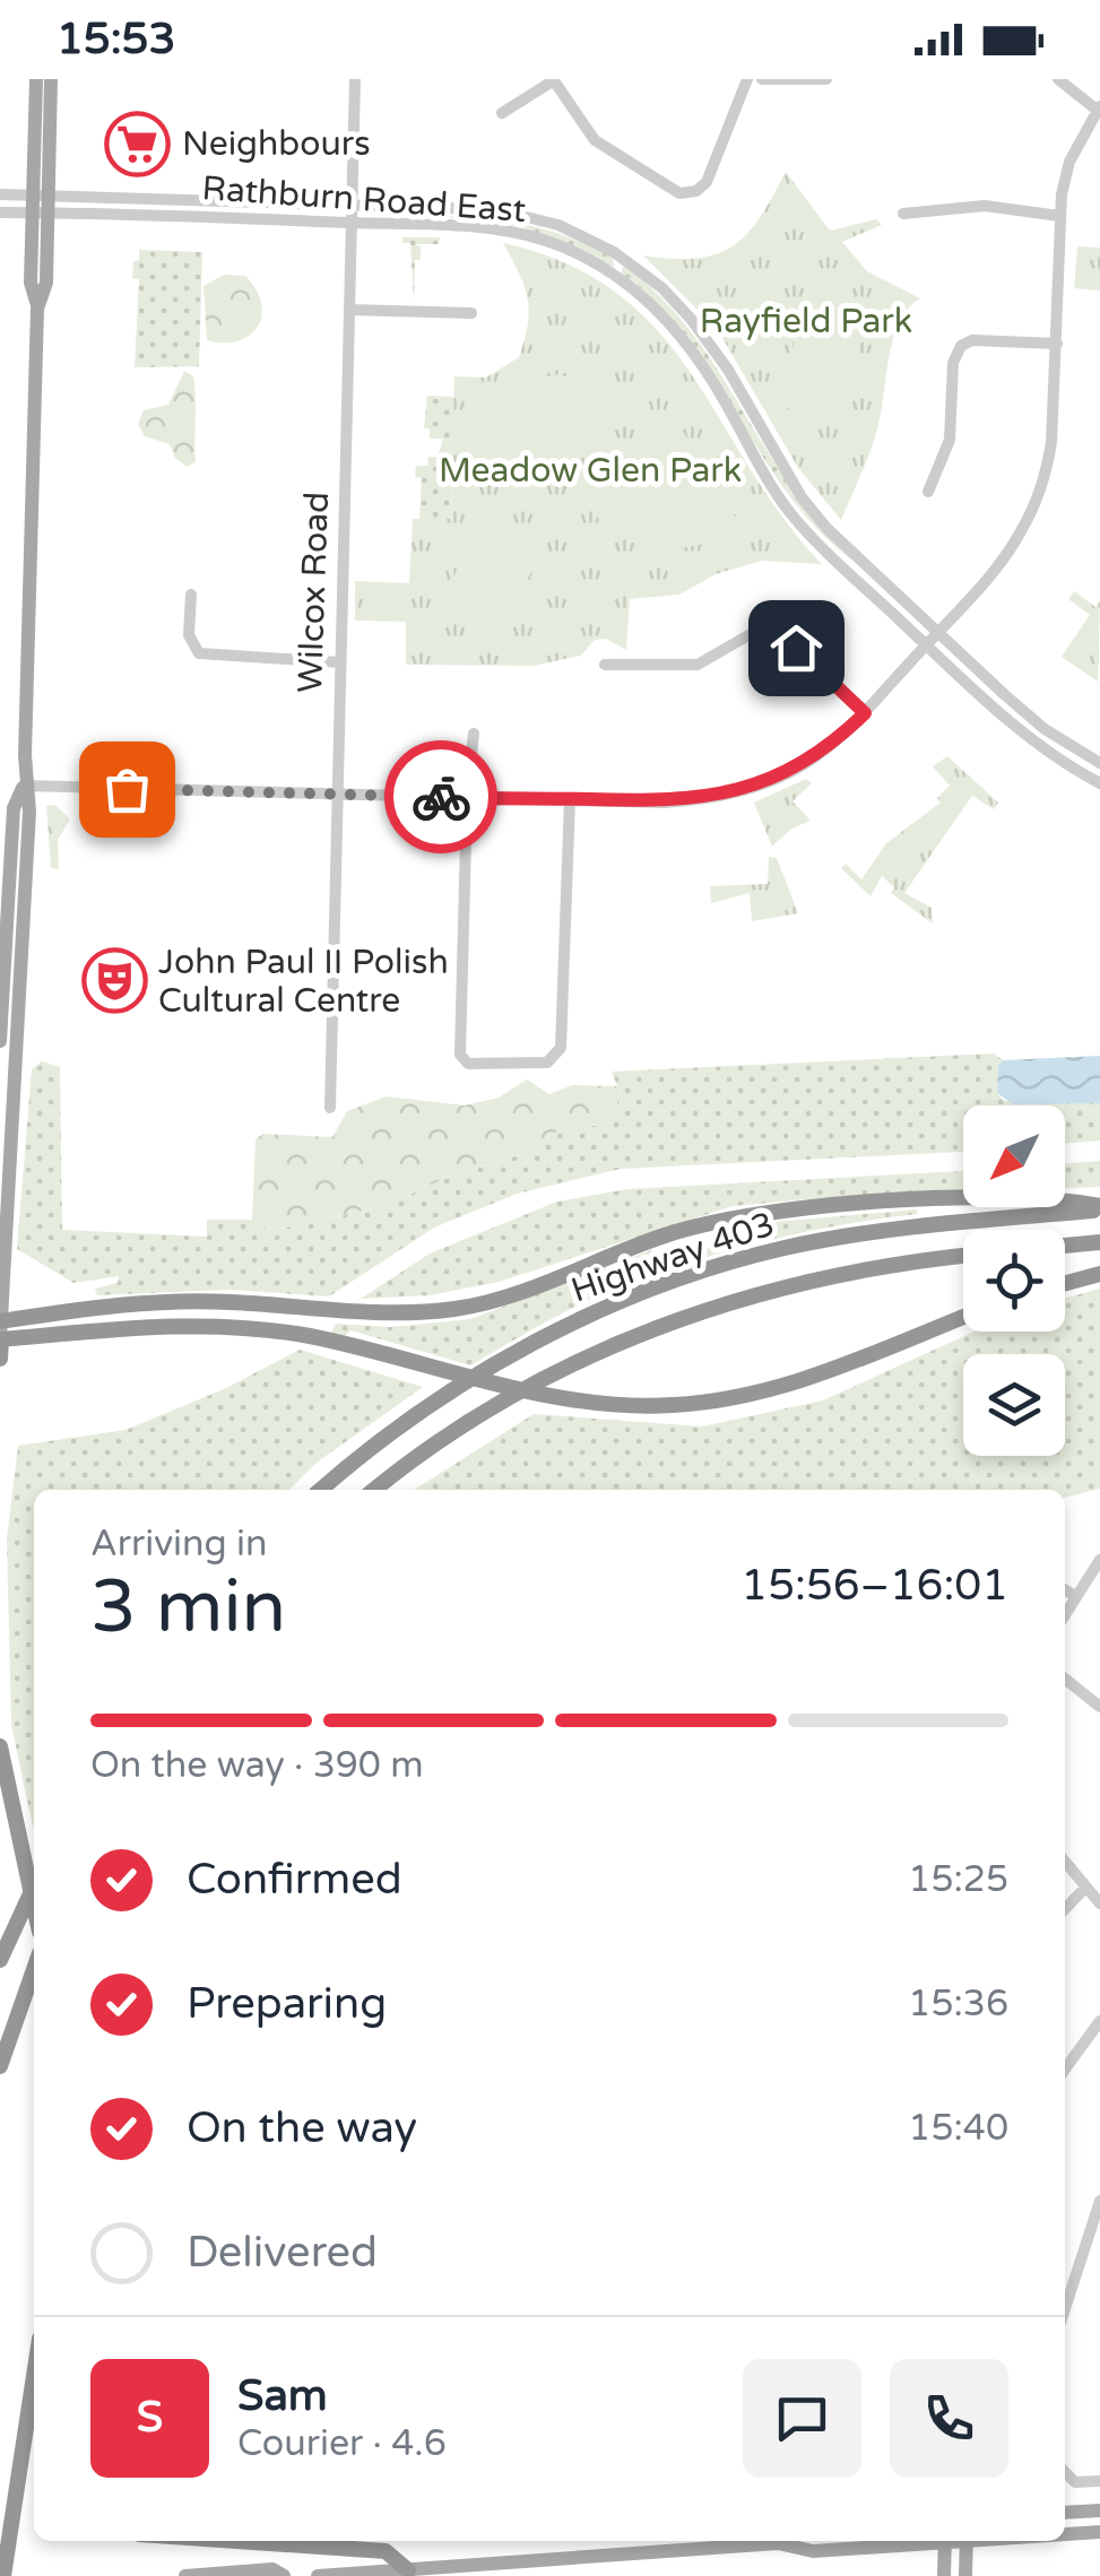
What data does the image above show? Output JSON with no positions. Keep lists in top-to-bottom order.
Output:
{
  "streets": {
    "highway": ["Highway 403"],
    "street": ["Rathburn Road East", "Wilcox Road"]
  },
  "crossings": [
    ["Rathburn Road East", "Wilcox Road"]
  ],
  "parks": ["Rayfield Park", "Meadow Glen Park"],
  "places": {
    "supermarket": ["Neighbours"],
    "theatre": ["John Paul II Polish Cultural Centre"]
  },
  "north": "bottom left",
  "page": {
    "status": "15:53",
    "heading": ["3 min", "Arriving in", "15:56–16:01"],
    "panel": ["Sam", "Courier · 4.6"],
    "bar": "On the way · 390 m",
    "list": [
      ["Confirmed", "15:25"],
      ["Preparing", "15:36"],
      ["On the way", "15:40"],
      "Delivered"
    ],
    "round": "S"
  }
}
